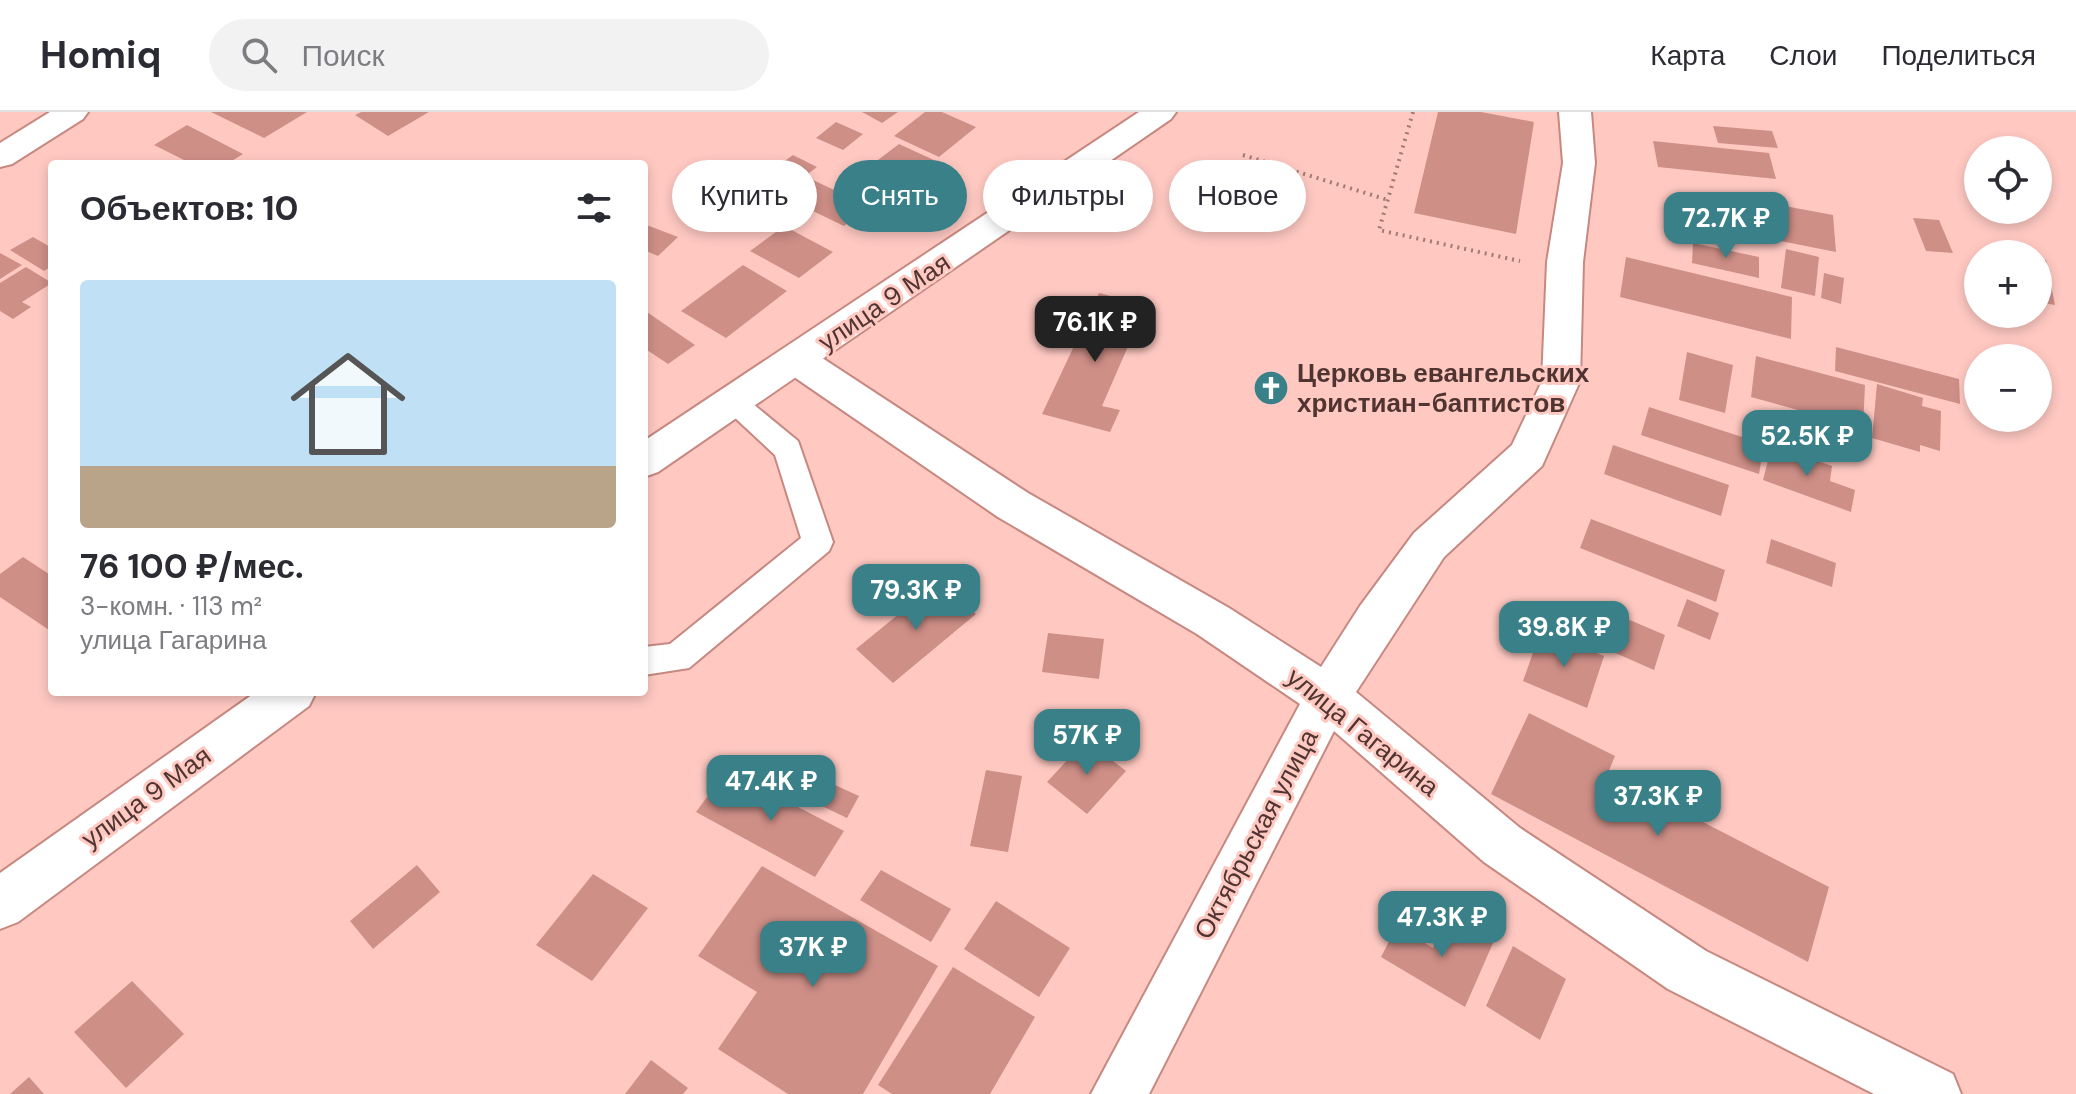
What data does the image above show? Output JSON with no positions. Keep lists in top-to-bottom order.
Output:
{
  "streets": {
    "street": ["улица 9 Мая", "улица Гагарина", "Октябрьская улица"]
  },
  "crossings": [
    ["улица 9 Мая", "улица Гагарина"],
    ["улица Гагарина", "Октябрьская улица"]
  ],
  "places": {
    "church": ["Церковь евангельских христиан-баптистов"]
  },
  "page": {
    "header": "Homiq",
    "search": "Поиск",
    "nav": ["Карта", "Слои", "Поделиться"],
    "map_buttons": ["+", "−"],
    "chip": [
      "Купить",
      "Снять",
      "Фильтры",
      "Новое"
    ],
    "heading": "Объектов: 10",
    "price": [
      "72.7K ₽",
      "76.1K ₽",
      "52.5K ₽",
      "79.3K ₽",
      "39.8K ₽",
      "57K ₽",
      "47.4K ₽",
      "37.3K ₽",
      "47.3K ₽",
      "37K ₽"
    ],
    "list": [
      {
        "name": "76 100 ₽/мес.",
        "note": "3-комн. · 113 m² · улица Гагарина"
      }
    ]
  }
}
